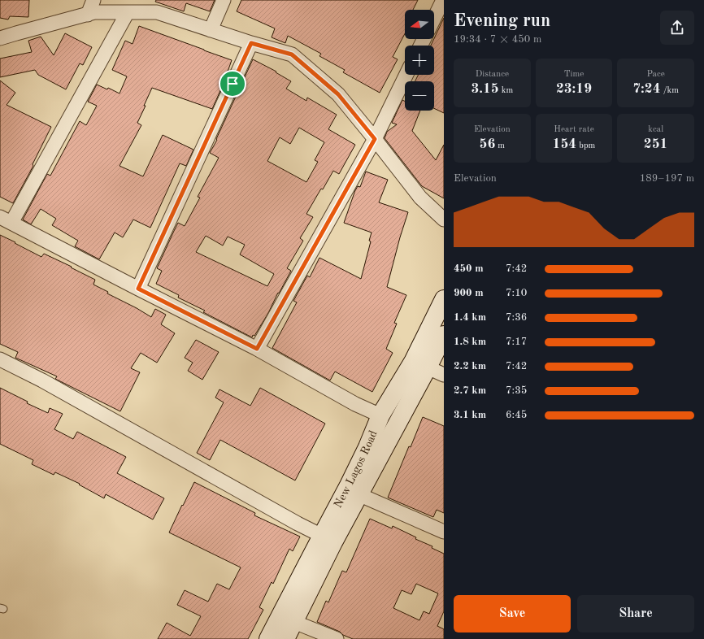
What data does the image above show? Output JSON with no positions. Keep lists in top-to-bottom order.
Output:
{
  "streets": {
    "main road": ["New Lagos Road"]
  },
  "north": "left",
  "page": {
    "heading": ["Evening run", "19:34 · 7 × 450 m"],
    "map_buttons": ["+", "−"],
    "stats": [
      ["Distance", "3.15 km"],
      ["Time", "23:19"],
      ["Pace", "7:24 /km"],
      ["Elevation", "56 m"],
      ["Heart rate", "154 bpm"],
      ["kcal", "251"]
    ],
    "chart": ["Elevation", "189–197 m"],
    "list": [
      {
        "name": "450 m",
        "note": "7:42"
      },
      {
        "name": "900 m",
        "note": "7:10"
      },
      {
        "name": "1.4 km",
        "note": "7:36"
      },
      {
        "name": "1.8 km",
        "note": "7:17"
      },
      {
        "name": "2.2 km",
        "note": "7:42"
      },
      {
        "name": "2.7 km",
        "note": "7:35"
      },
      {
        "name": "3.1 km",
        "note": "6:45"
      }
    ],
    "buttons": ["Save", "Share"]
  }
}
